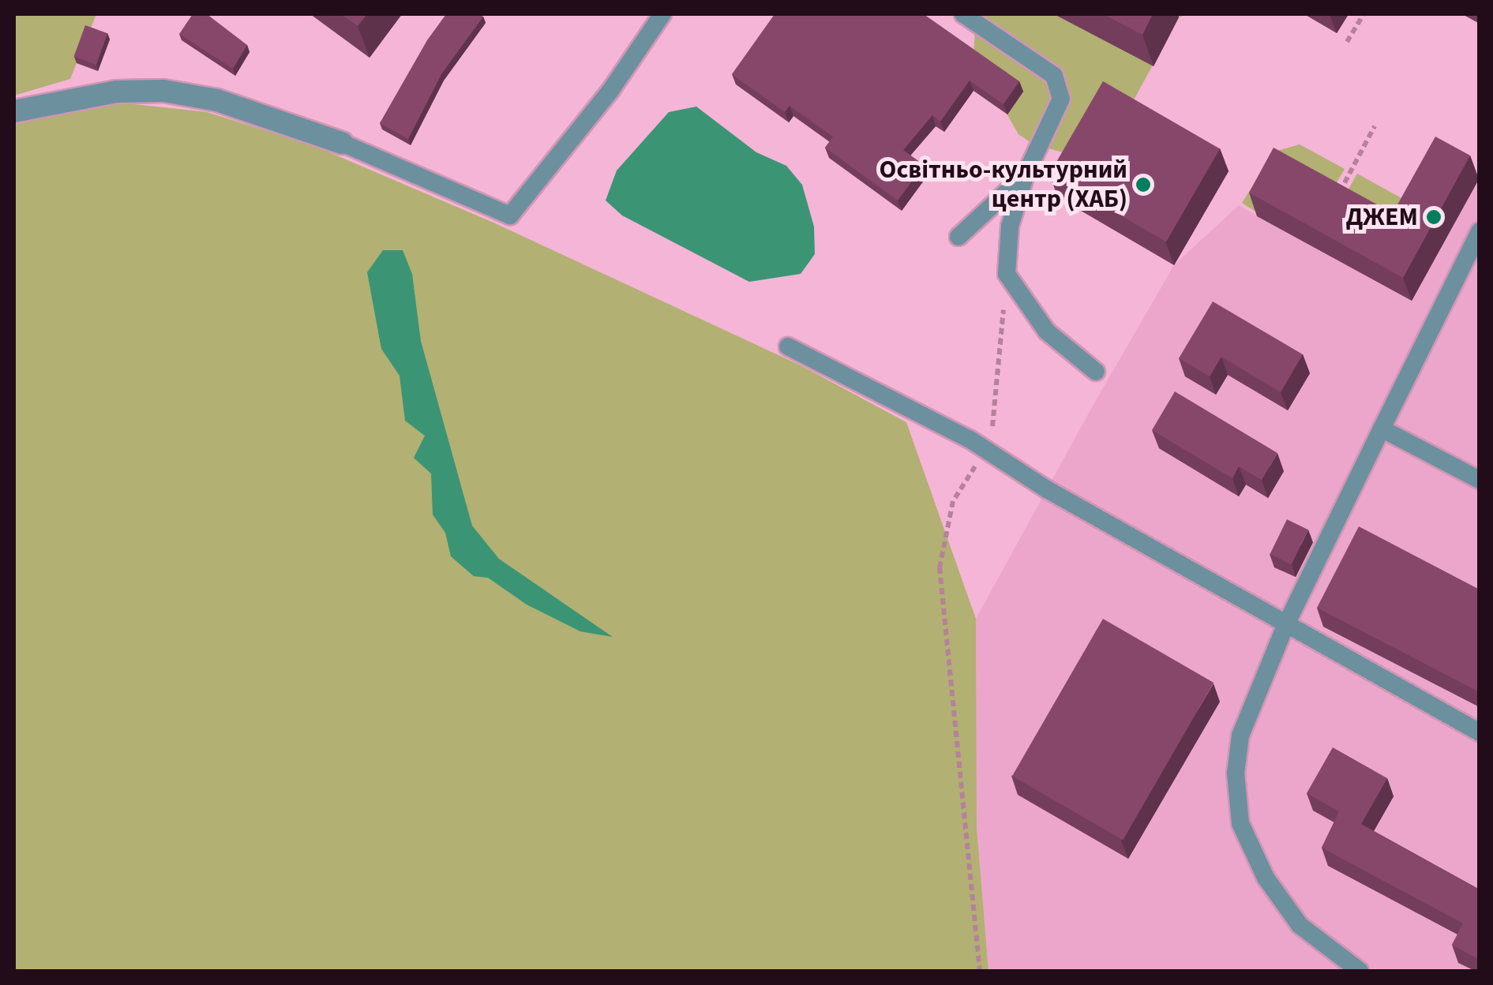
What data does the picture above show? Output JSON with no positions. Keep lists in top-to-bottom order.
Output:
{
  "places": ["Освітньо-культурний центр (ХАБ)", "ДЖЕМ"]
}
